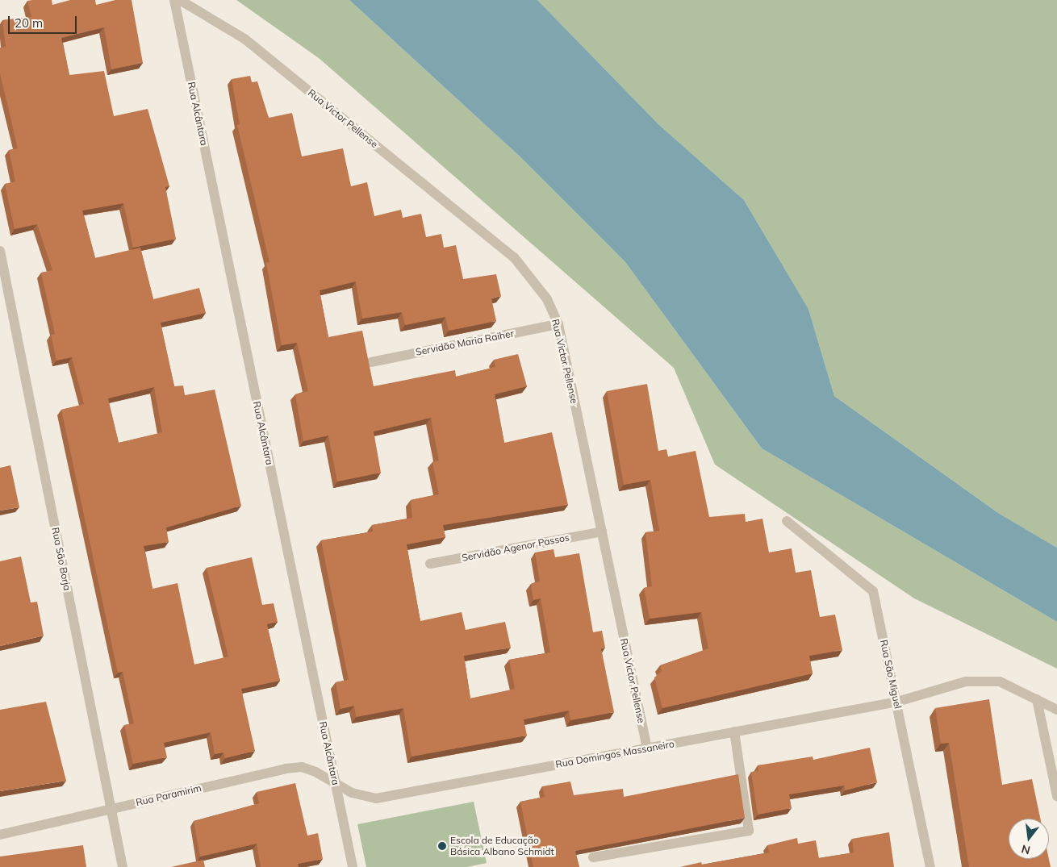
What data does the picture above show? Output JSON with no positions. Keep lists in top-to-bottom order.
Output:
{
  "streets": {
    "street": [
      "Rua Alcântara",
      "Rua Victor Pellense",
      "Servidão Maria Raiher",
      "Servidão Agenor Passos",
      "Rua São Borja",
      "Rua São Miguel",
      "Rua Domingos Massaneiro",
      "Rua Paramirim"
    ]
  },
  "crossings": [
    ["Rua Alcântara", "Rua Domingos Massaneiro"],
    ["Rua Alcântara", "Rua Paramirim"],
    ["Rua Victor Pellense", "Servidão Maria Raiher"],
    ["Rua Victor Pellense", "Servidão Agenor Passos"],
    ["Rua Victor Pellense", "Rua Domingos Massaneiro"],
    ["Rua São Borja", "Rua Paramirim"],
    ["Rua São Miguel", "Rua Domingos Massaneiro"],
    ["Rua Domingos Massaneiro", "Rua Paramirim"]
  ],
  "places": ["Escola de Educação Básica Albano Schmidt"],
  "scale_bar": "20 m",
  "north": "bottom"
}
